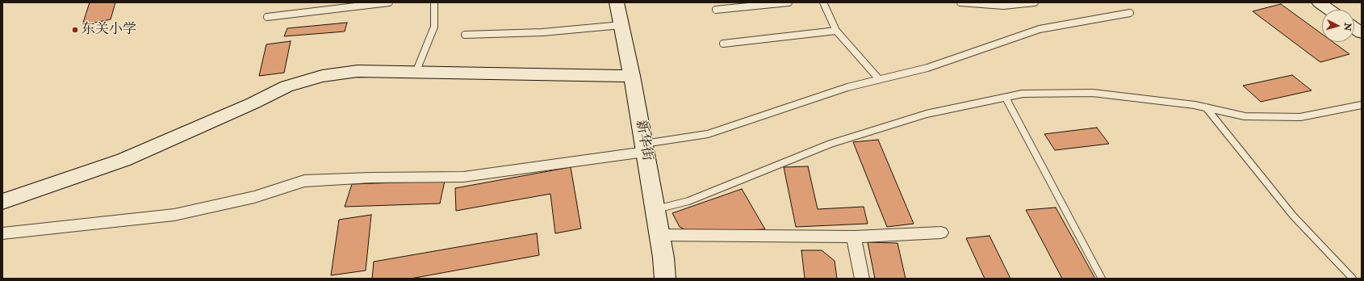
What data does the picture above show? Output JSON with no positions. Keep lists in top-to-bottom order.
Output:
{
  "streets": {
    "street": ["新华街"]
  },
  "places": ["东关小学"],
  "north": "right"
}
